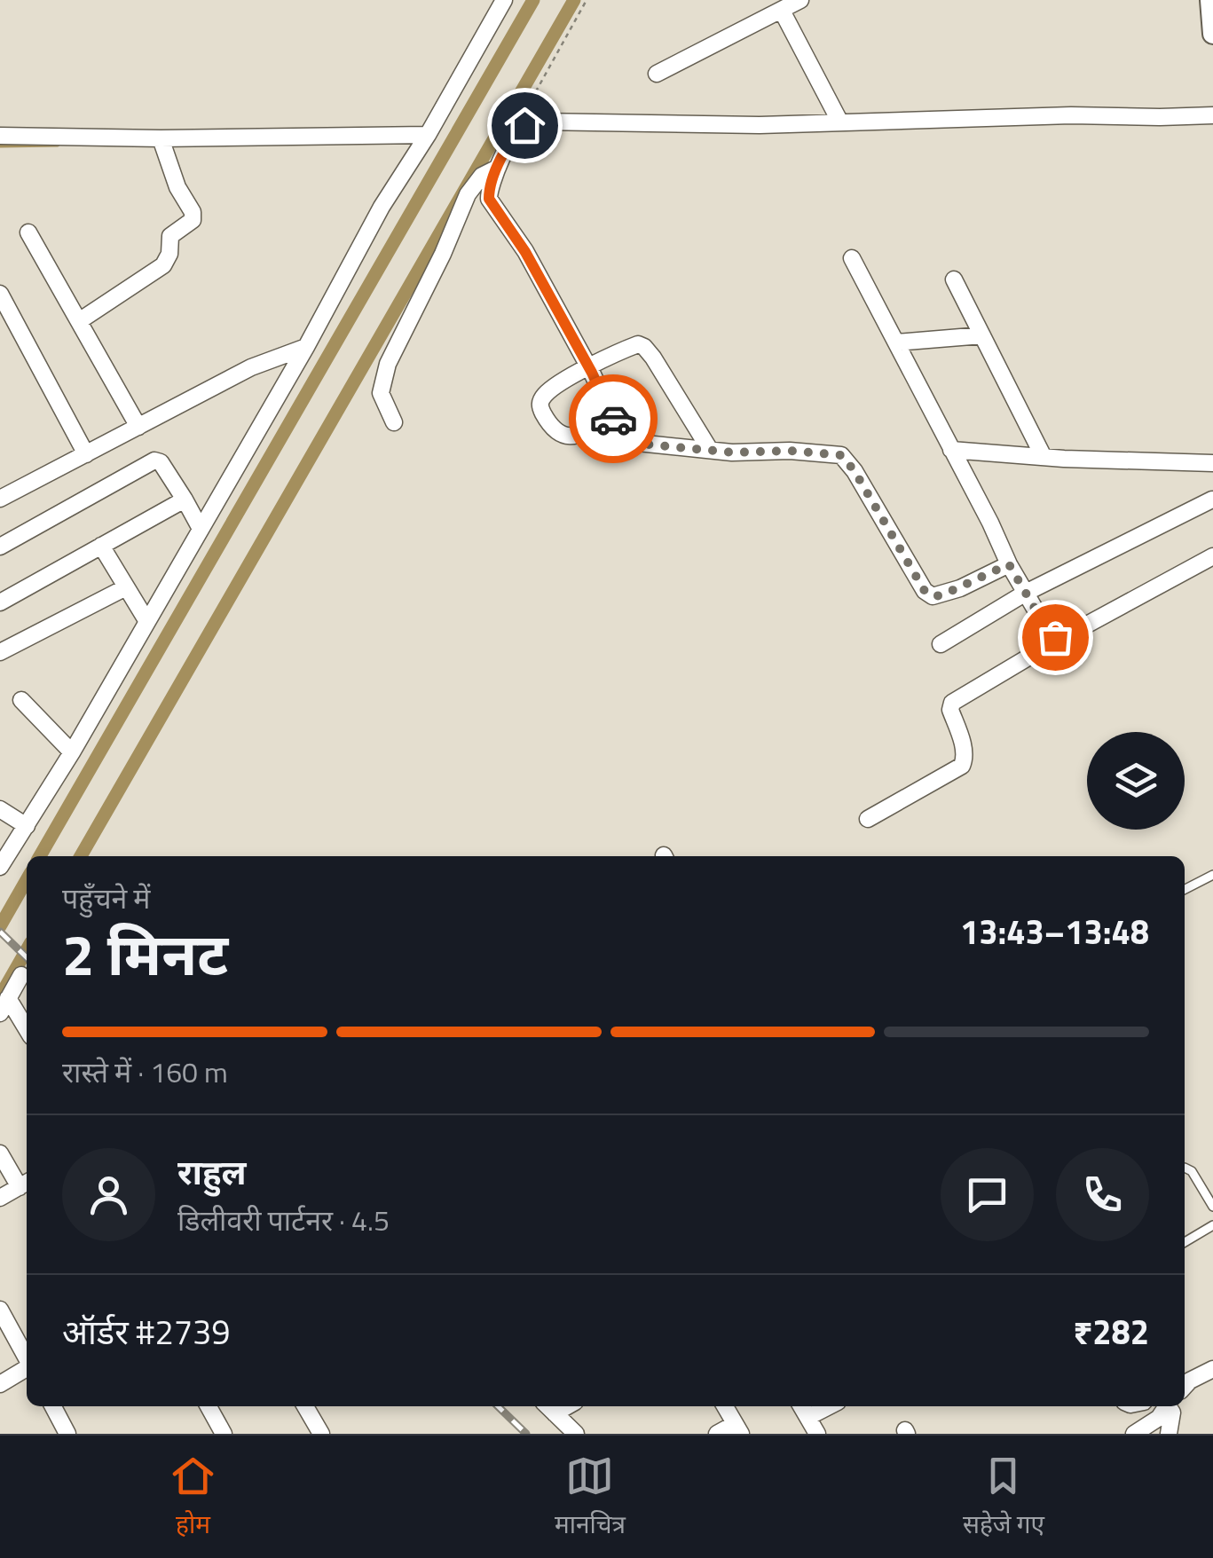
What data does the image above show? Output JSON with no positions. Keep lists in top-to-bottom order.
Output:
{
  "page": {
    "heading": ["2 मिनट", "पहुँचने में", "13:43–13:48"],
    "panel": [
      "राहुल",
      "डिलीवरी पार्टनर · 4.5",
      "ऑर्डर #2739",
      "₹282"
    ],
    "bar": "रास्ते में · 160 m",
    "tabs": ["होम", "मानचित्र", "सहेजे गए"]
  }
}
